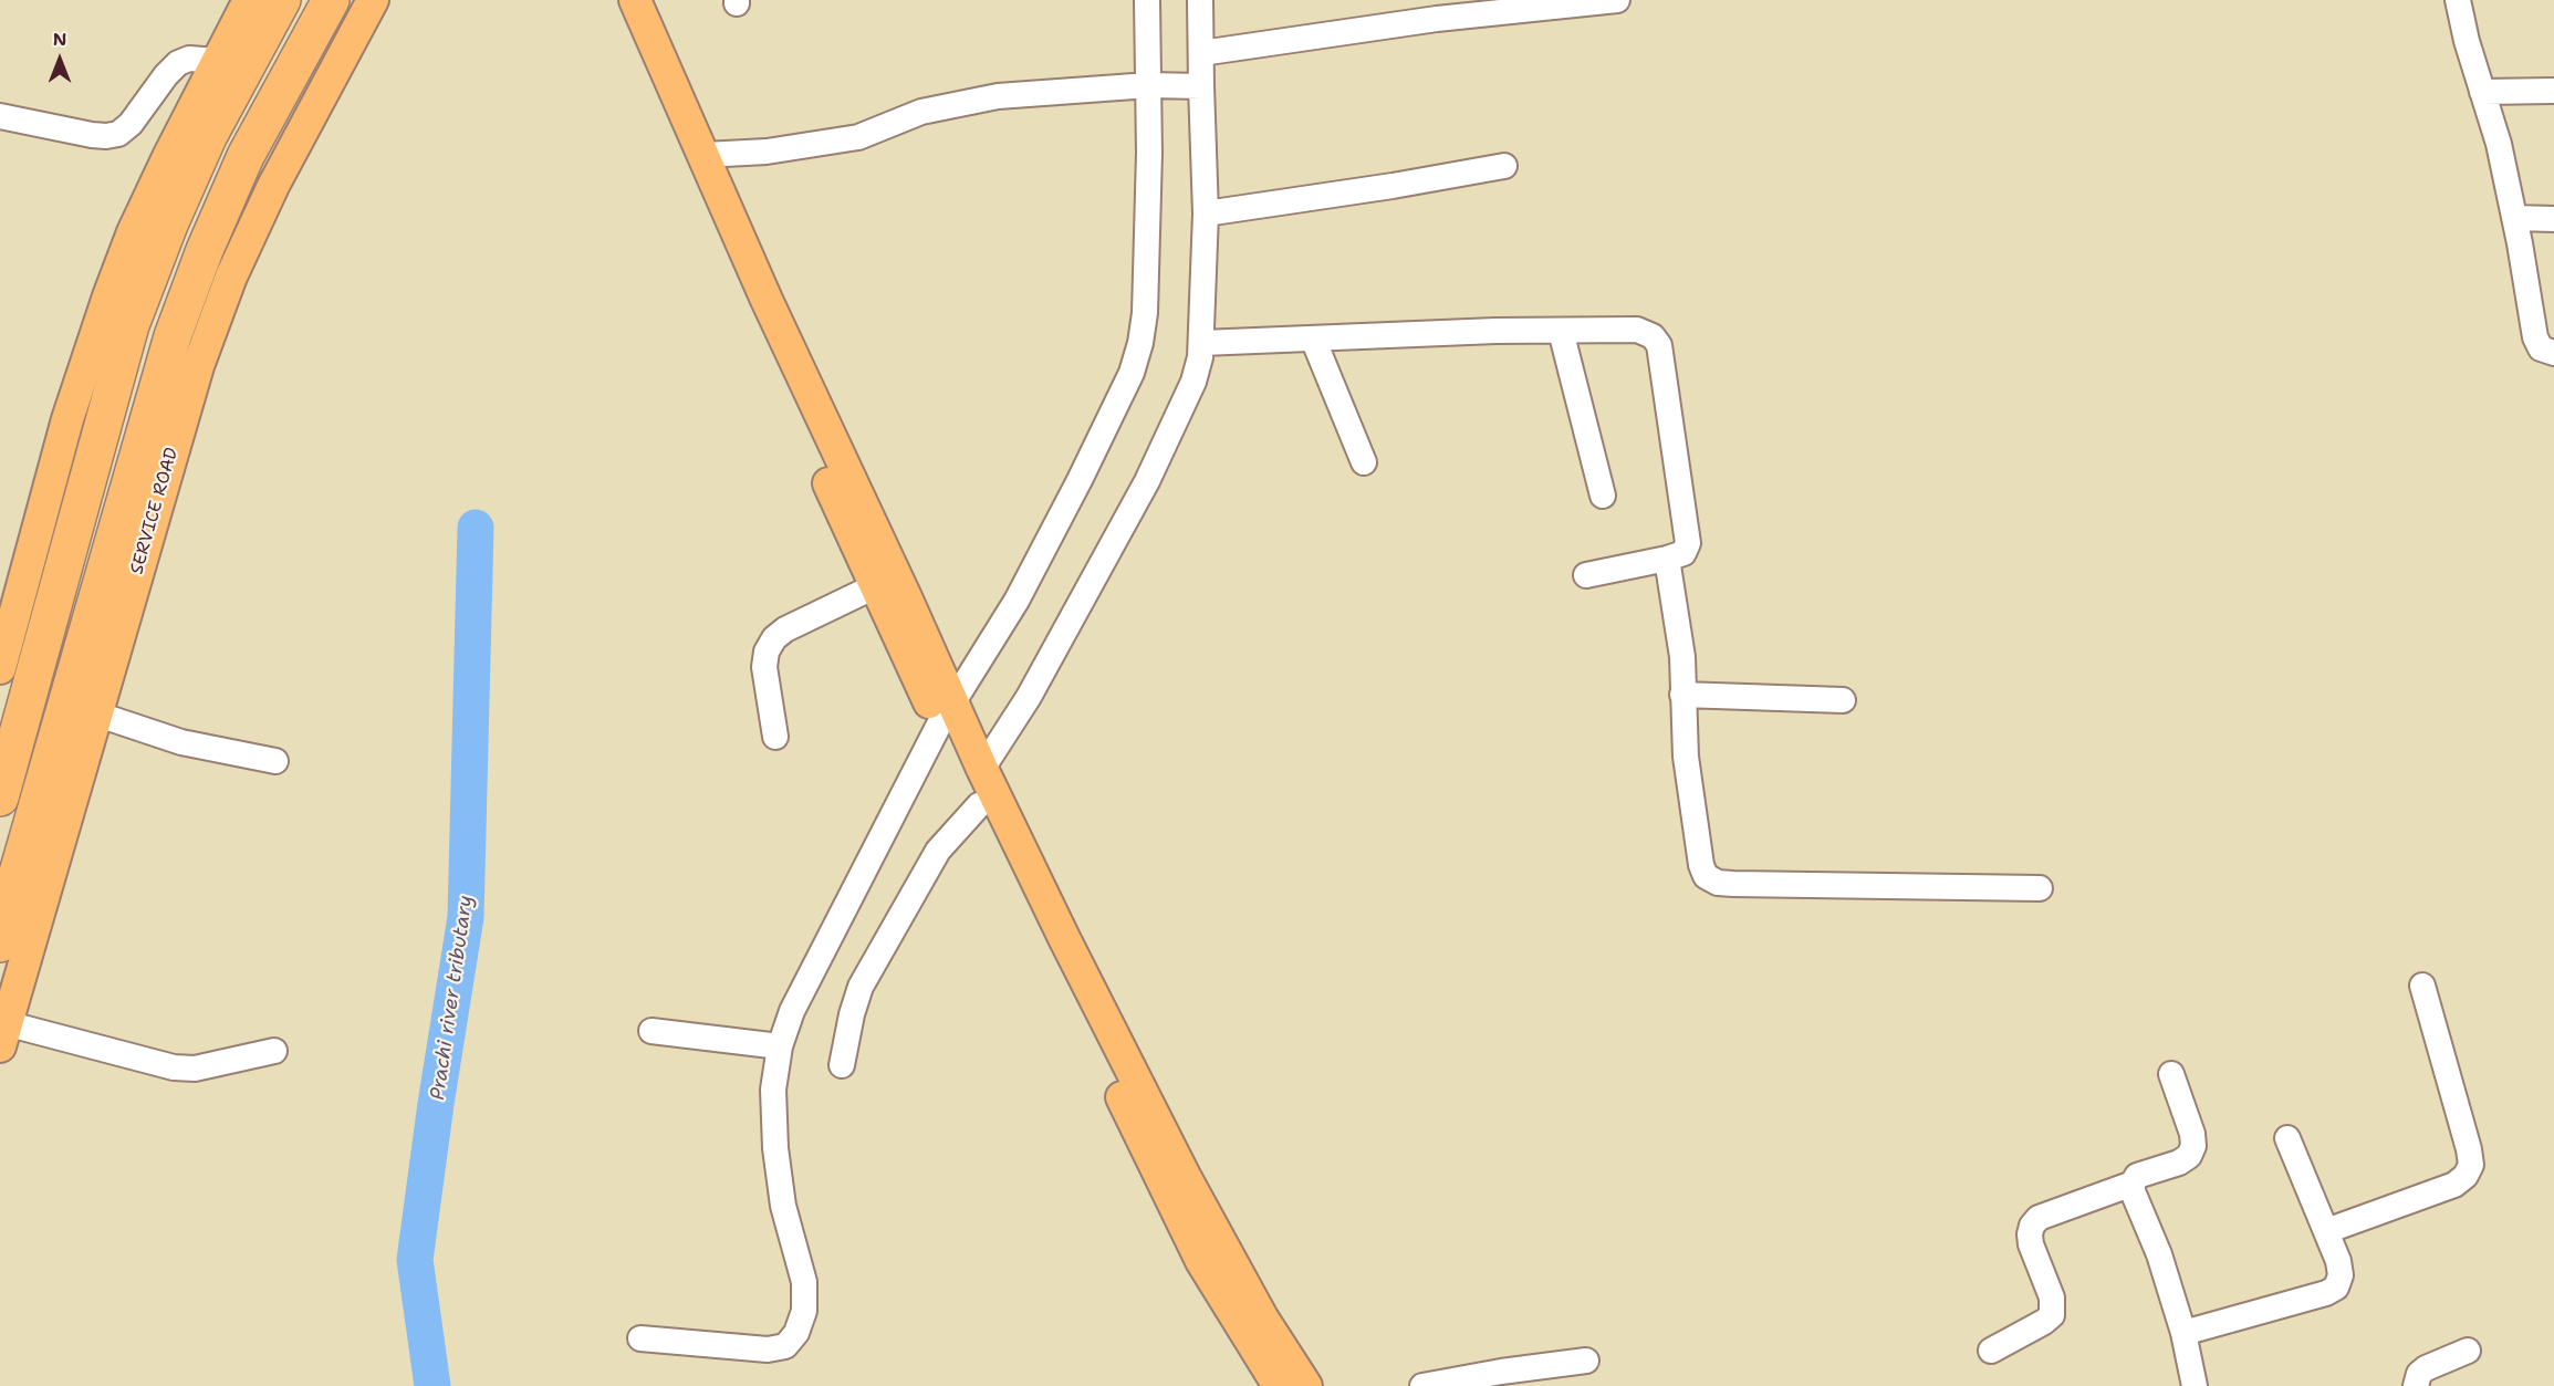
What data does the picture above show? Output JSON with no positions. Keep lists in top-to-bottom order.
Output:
{
  "streets": {
    "main road": ["SERVICE ROAD"]
  },
  "water": ["Prachi river tributary"],
  "north": "top"
}
